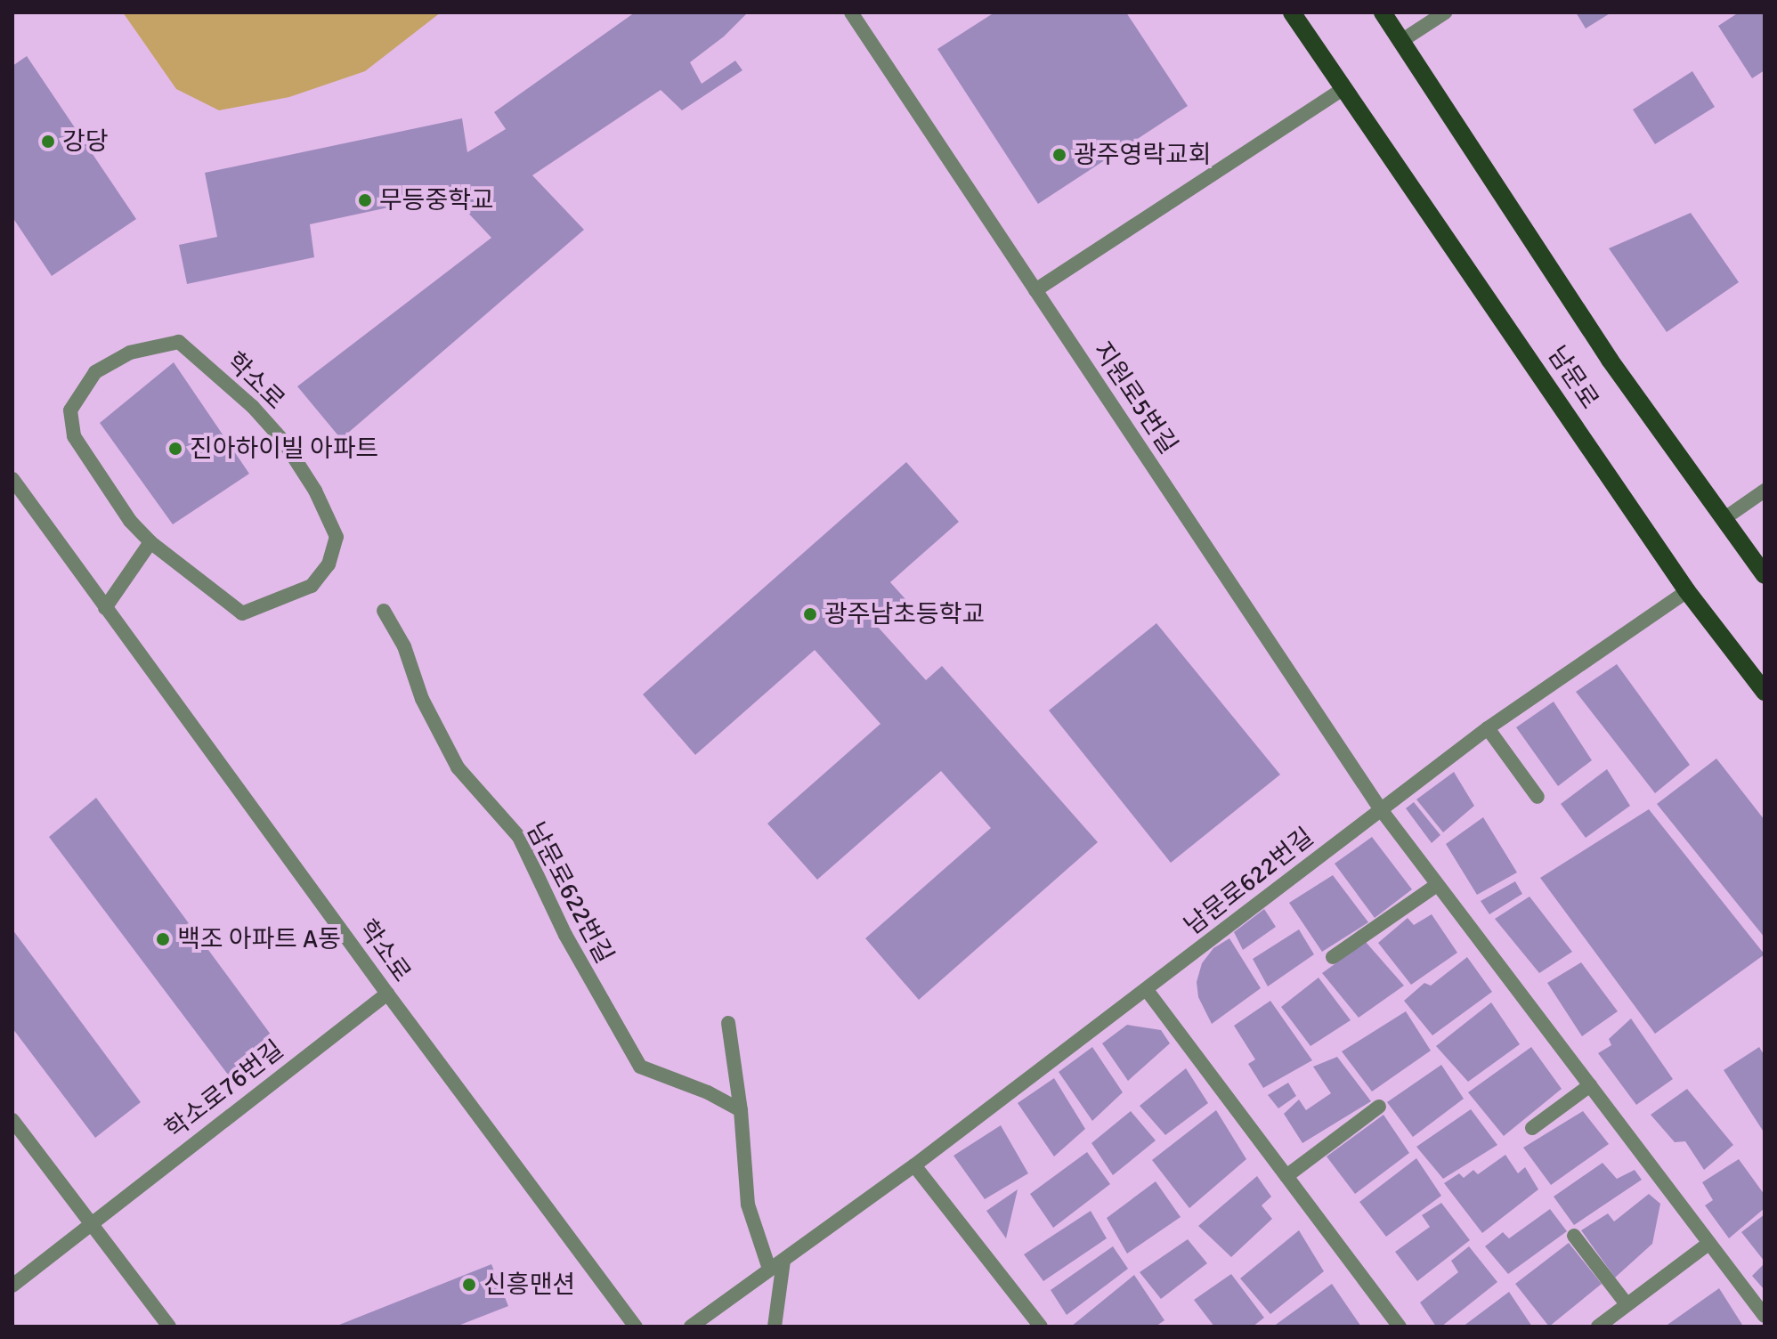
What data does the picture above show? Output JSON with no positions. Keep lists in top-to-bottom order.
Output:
{
  "streets": {
    "main road": ["남문로"],
    "street": [
      "학소로",
      "지원로5번길",
      "남문로622번길",
      "학소로76번길"
    ]
  },
  "crossings": [
    ["남문로", "남문로622번길"],
    ["학소로", "학소로76번길"],
    ["지원로5번길", "남문로622번길"]
  ],
  "places": [
    "강당",
    "광주영락교회",
    "무등중학교",
    "진아하이빌 아파트",
    "광주남초등학교",
    "백조 아파트 A동",
    "신흥맨션"
  ]
}
